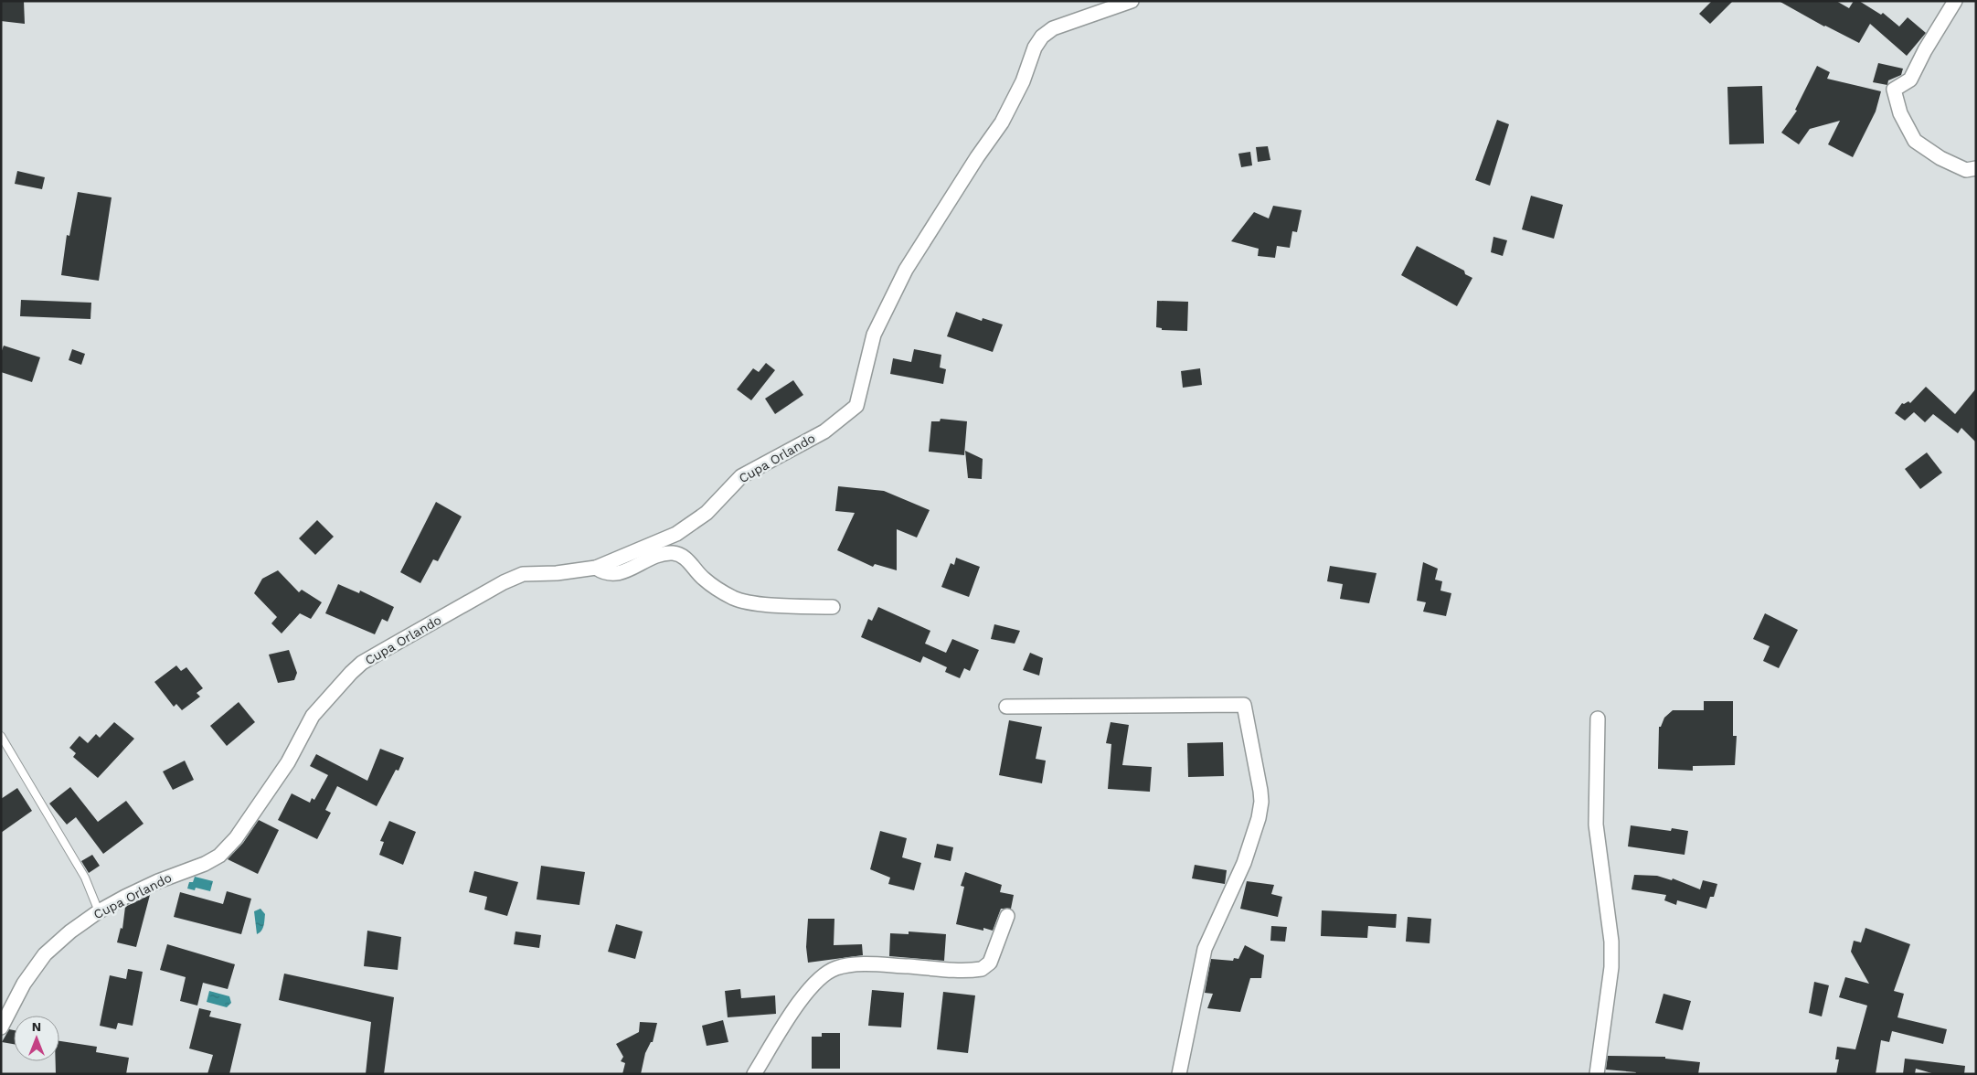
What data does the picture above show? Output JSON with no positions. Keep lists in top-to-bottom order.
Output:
{
  "streets": {
    "street": ["Cupa Orlando"]
  },
  "north": "top"
}
